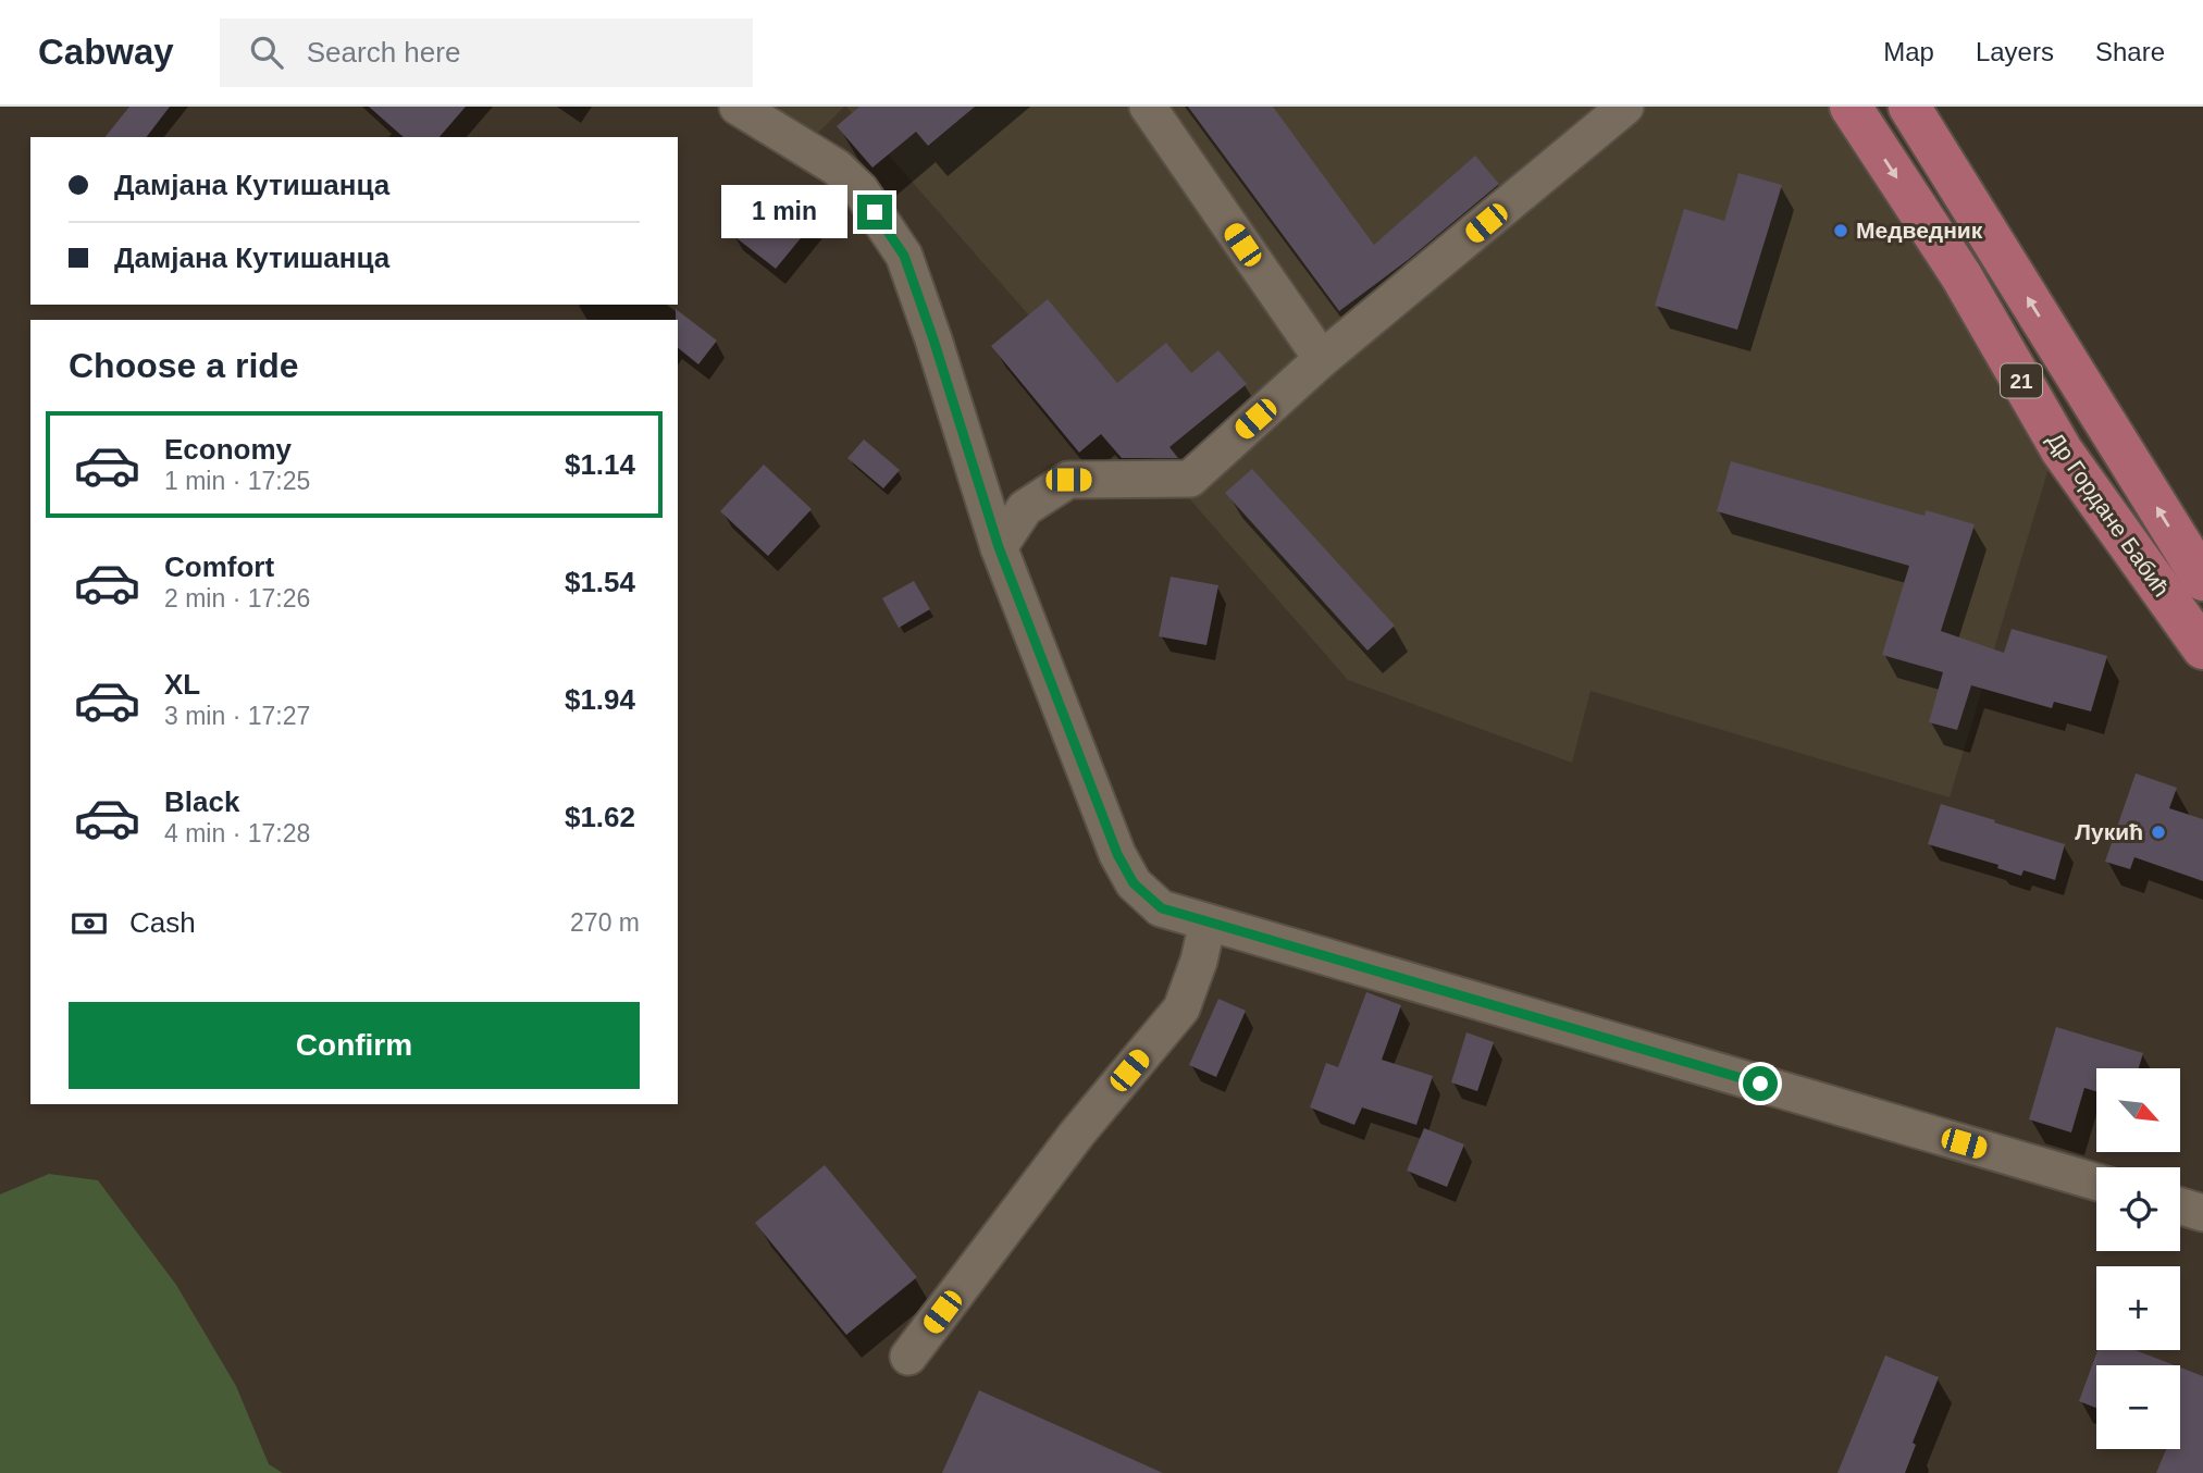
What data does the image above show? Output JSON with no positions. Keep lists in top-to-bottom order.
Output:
{
  "streets": {
    "main road": ["21", "Др Гордане Бабић"]
  },
  "places": ["Медведник", "Лукић"],
  "north": "bottom right",
  "page": {
    "header": "Cabway",
    "search": "Search here",
    "nav": ["Map", "Layers", "Share"],
    "banner": ["Дамјана Кутишанца", "Дамјана Кутишанца"],
    "bubble": "1 min",
    "heading": "Choose a ride",
    "list": [
      {
        "name": "Economy",
        "note": "1 min · 17:25",
        "value": "$1.14"
      },
      {
        "name": "Comfort",
        "note": "2 min · 17:26",
        "value": "$1.54"
      },
      {
        "name": "XL",
        "note": "3 min · 17:27",
        "value": "$1.94"
      },
      {
        "name": "Black",
        "note": "4 min · 17:28",
        "value": "$1.62"
      }
    ],
    "pay": ["Cash", "270 m"],
    "buttons": "Confirm",
    "map_buttons": ["+", "−"]
  }
}
